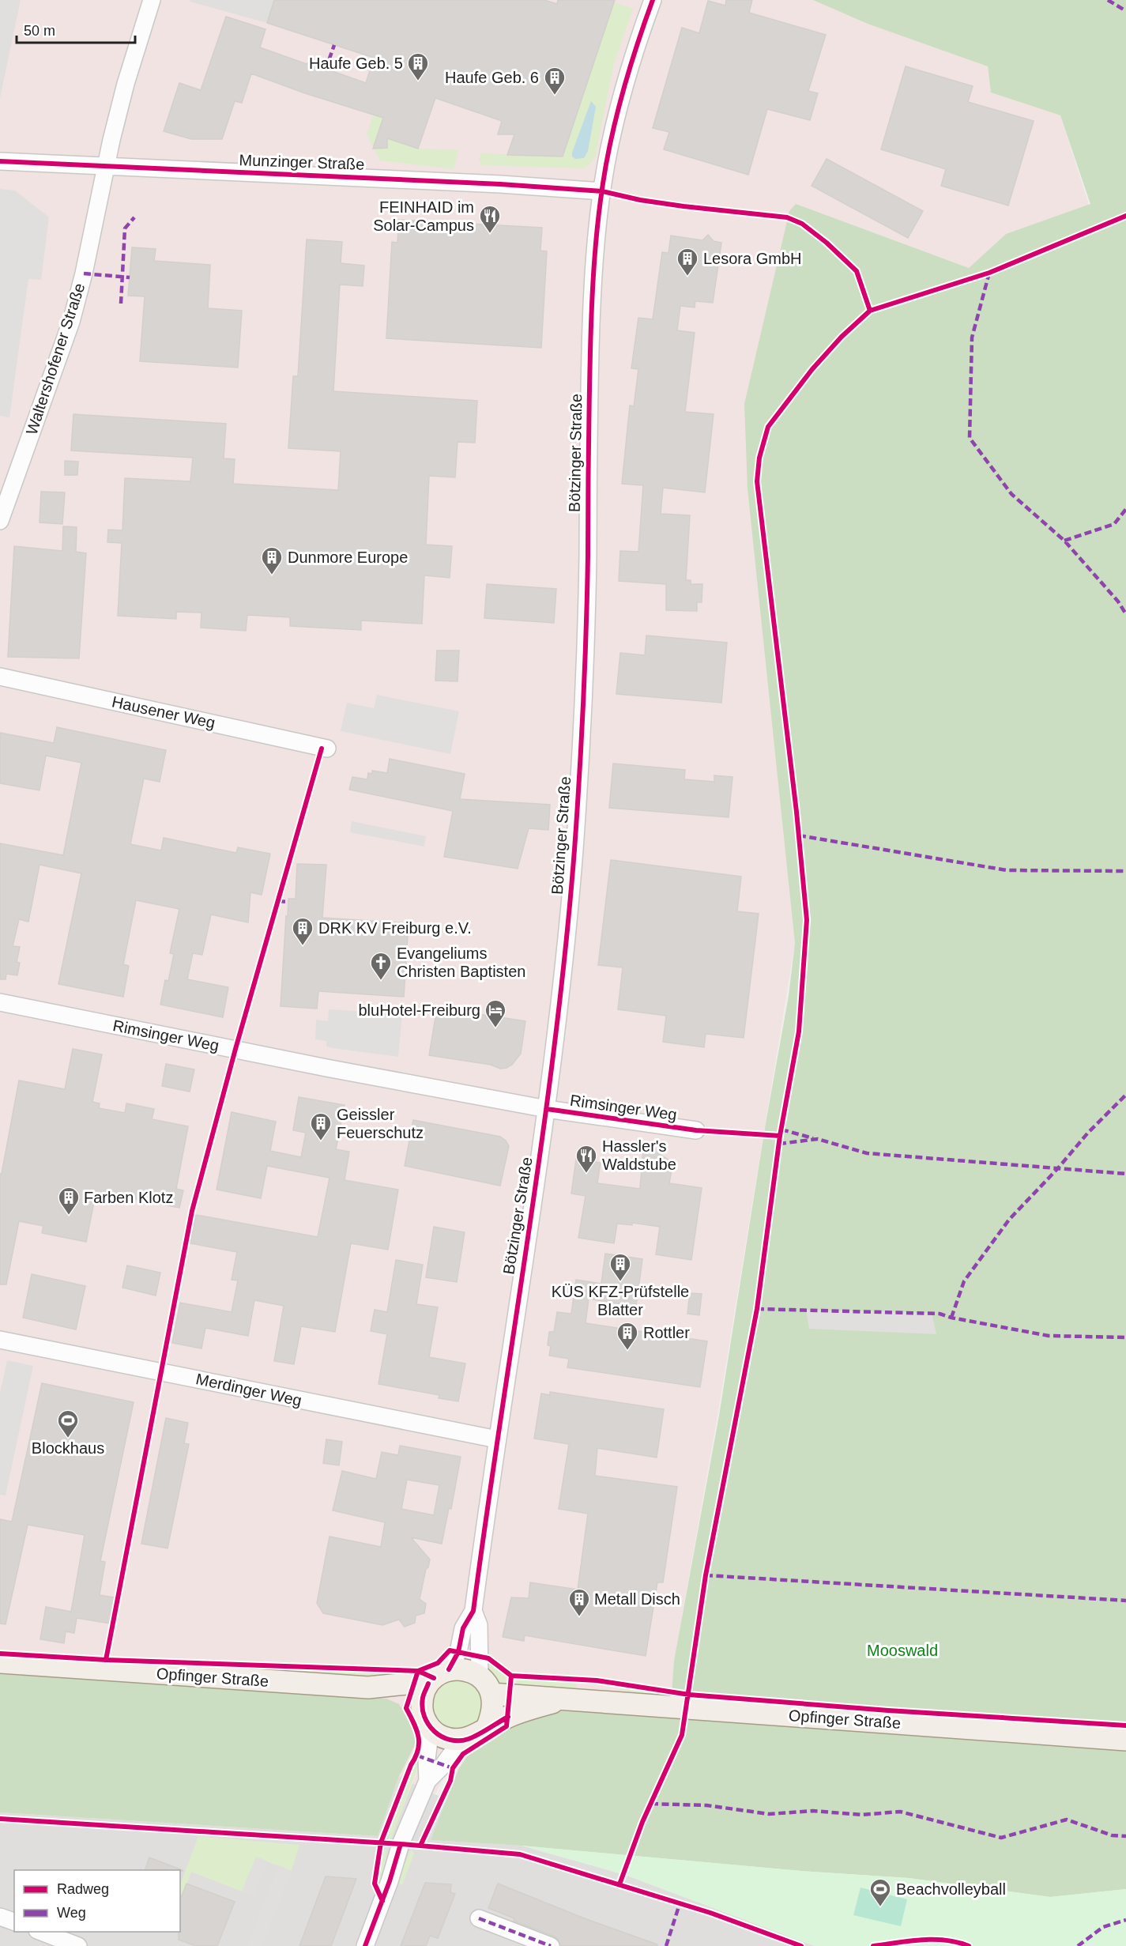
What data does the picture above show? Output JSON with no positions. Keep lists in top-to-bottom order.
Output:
{
  "streets": {
    "main road": ["Opfinger Straße"],
    "street": [
      "Munzinger Straße",
      "Waltershofener Straße",
      "Bötzinger Straße",
      "Hausener Weg",
      "Rimsinger Weg",
      "Merdinger Weg"
    ]
  },
  "crossings": [
    ["Munzinger Straße", "Waltershofener Straße"],
    ["Munzinger Straße", "Bötzinger Straße"],
    ["Bötzinger Straße", "Rimsinger Weg"],
    ["Bötzinger Straße", "Merdinger Weg"],
    ["Bötzinger Straße", "Opfinger Straße"]
  ],
  "parks": ["Mooswald"],
  "places": {
    "building": [
      "Haufe Geb. 5",
      "Haufe Geb. 6",
      "Lesora GmbH",
      "Dunmore Europe",
      "DRK KV Freiburg e.V.",
      "Geissler Feuerschutz",
      "Farben Klotz",
      "KÜS KFZ-Prüfstelle Blatter",
      "Rottler",
      "Metall Disch"
    ],
    "restaurant": ["FEINHAID im Solar-Campus", "Hassler's Waldstube"],
    "church": ["Evangeliums Christen Baptisten"],
    "hotel": ["bluHotel-Freiburg"],
    "sports": ["Blockhaus", "Beachvolleyball"]
  },
  "legend": ["Radweg", "Weg"],
  "scale_bar": "50 m"
}
